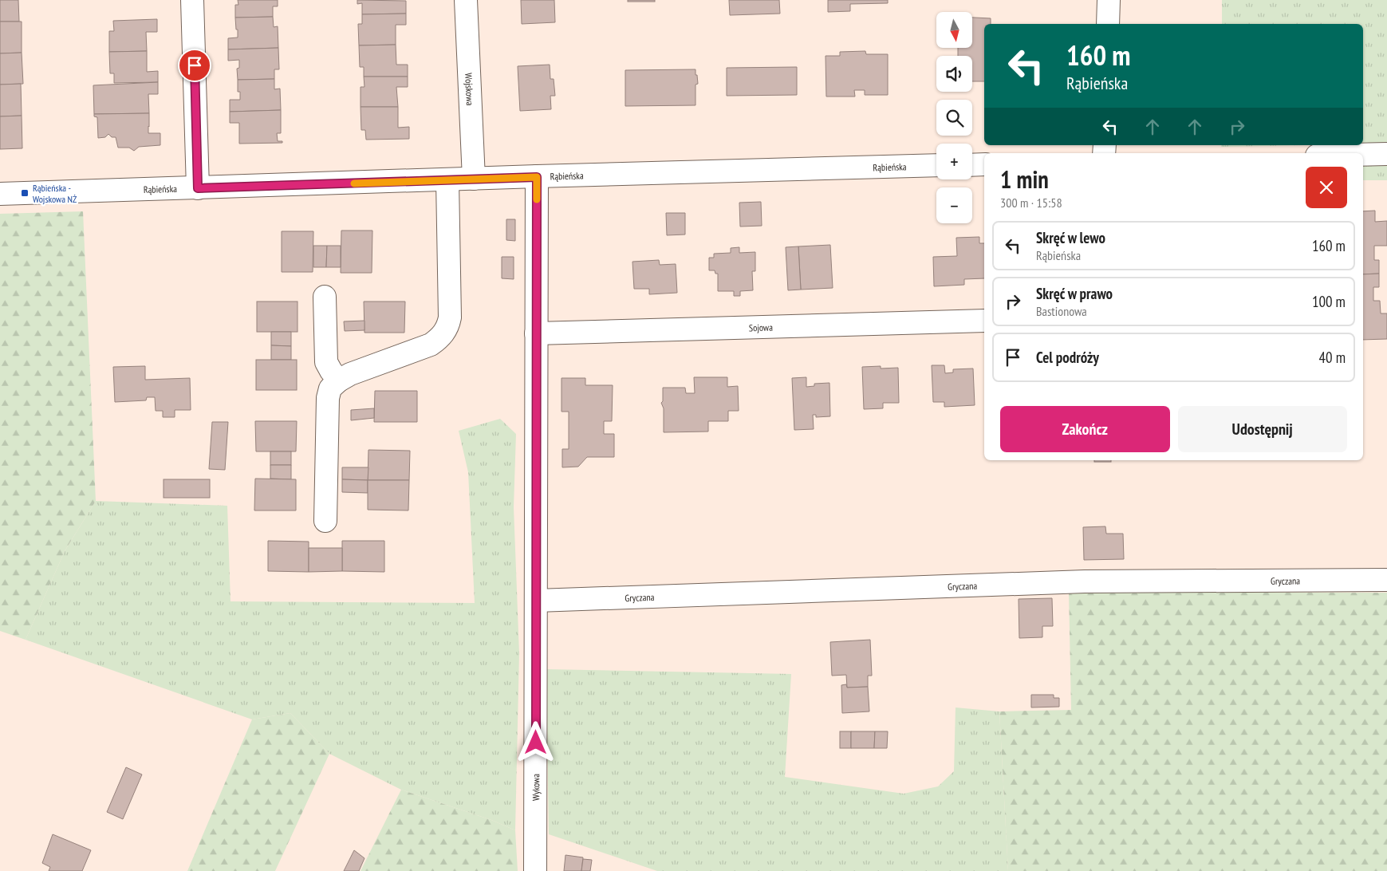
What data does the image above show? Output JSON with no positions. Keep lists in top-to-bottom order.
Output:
{
  "streets": {
    "street": [
      "Wojskowa",
      "Rąbieńska",
      "Sojowa",
      "Gryczana",
      "Wykowa"
    ]
  },
  "crossings": [
    ["Wojskowa", "Rąbieńska"],
    ["Rąbieńska", "Wykowa"],
    ["Sojowa", "Wykowa"],
    ["Gryczana", "Wykowa"]
  ],
  "places": {
    "transit": ["Rąbieńska - Wojskowa NŻ"]
  },
  "north": "bottom",
  "page": {
    "map_buttons": ["+", "−"],
    "turn": ["160 m", "Rąbieńska"],
    "heading": ["1 min", "300 m · 15:58"],
    "list": [
      {
        "name": "Skręć w lewo",
        "note": "Rąbieńska",
        "value": "160 m"
      },
      {
        "name": "Skręć w prawo",
        "note": "Bastionowa",
        "value": "100 m"
      },
      {
        "name": "Cel podróży",
        "value": "40 m"
      }
    ],
    "buttons": ["Zakończ", "Udostępnij"]
  }
}
